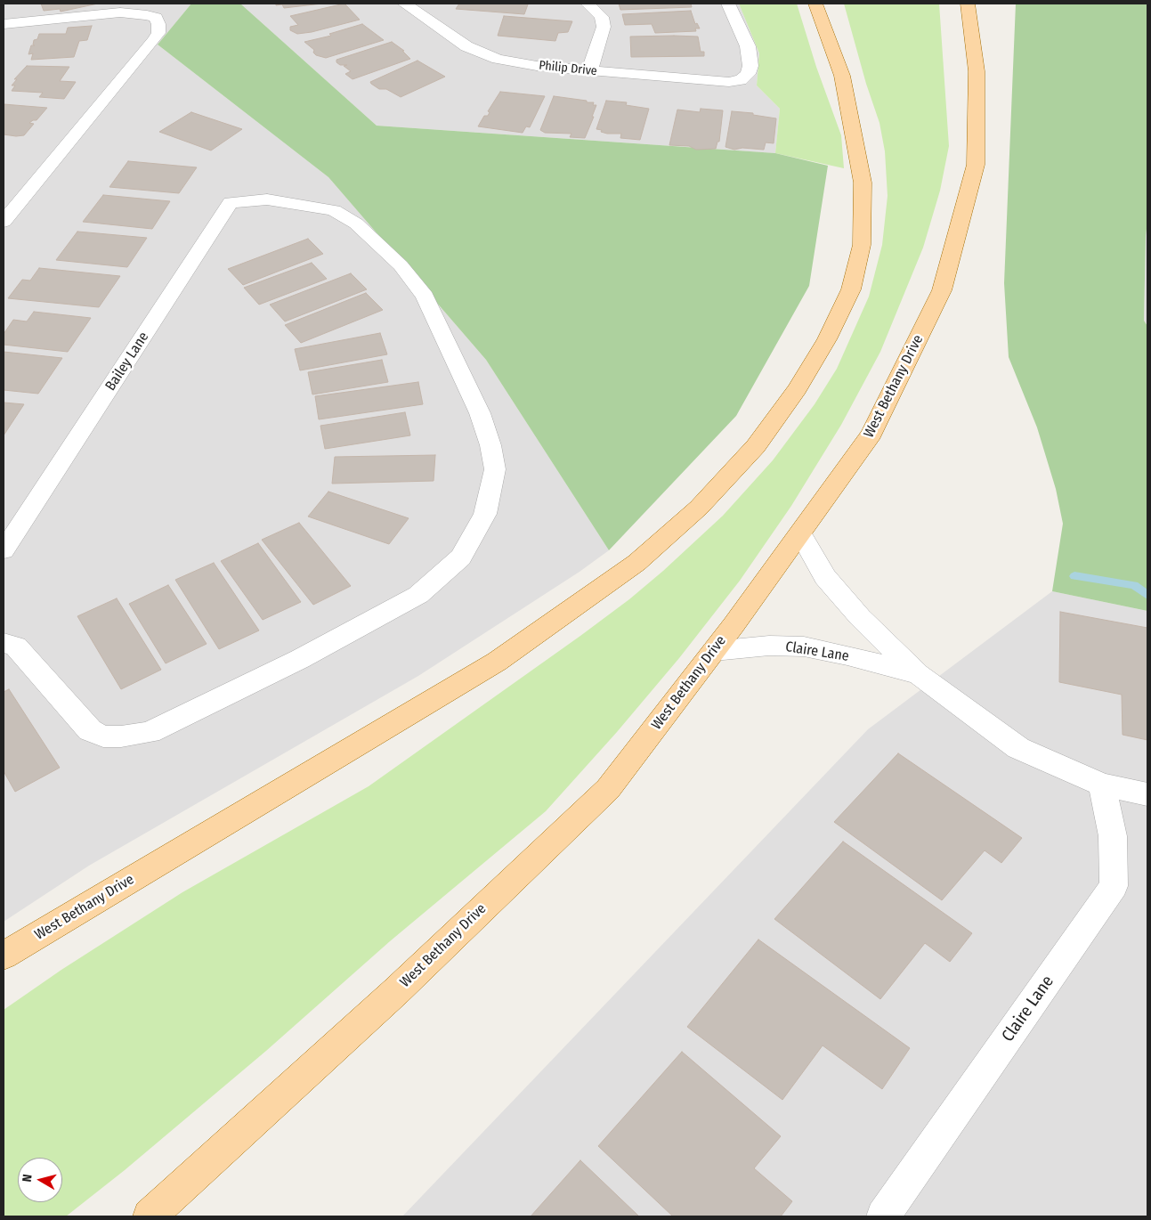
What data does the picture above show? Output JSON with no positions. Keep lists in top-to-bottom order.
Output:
{
  "streets": {
    "main road": ["West Bethany Drive"],
    "street": ["Philip Drive", "Bailey Lane", "Claire Lane"]
  },
  "crossings": [
    ["West Bethany Drive", "Claire Lane"]
  ],
  "north": "left"
}
